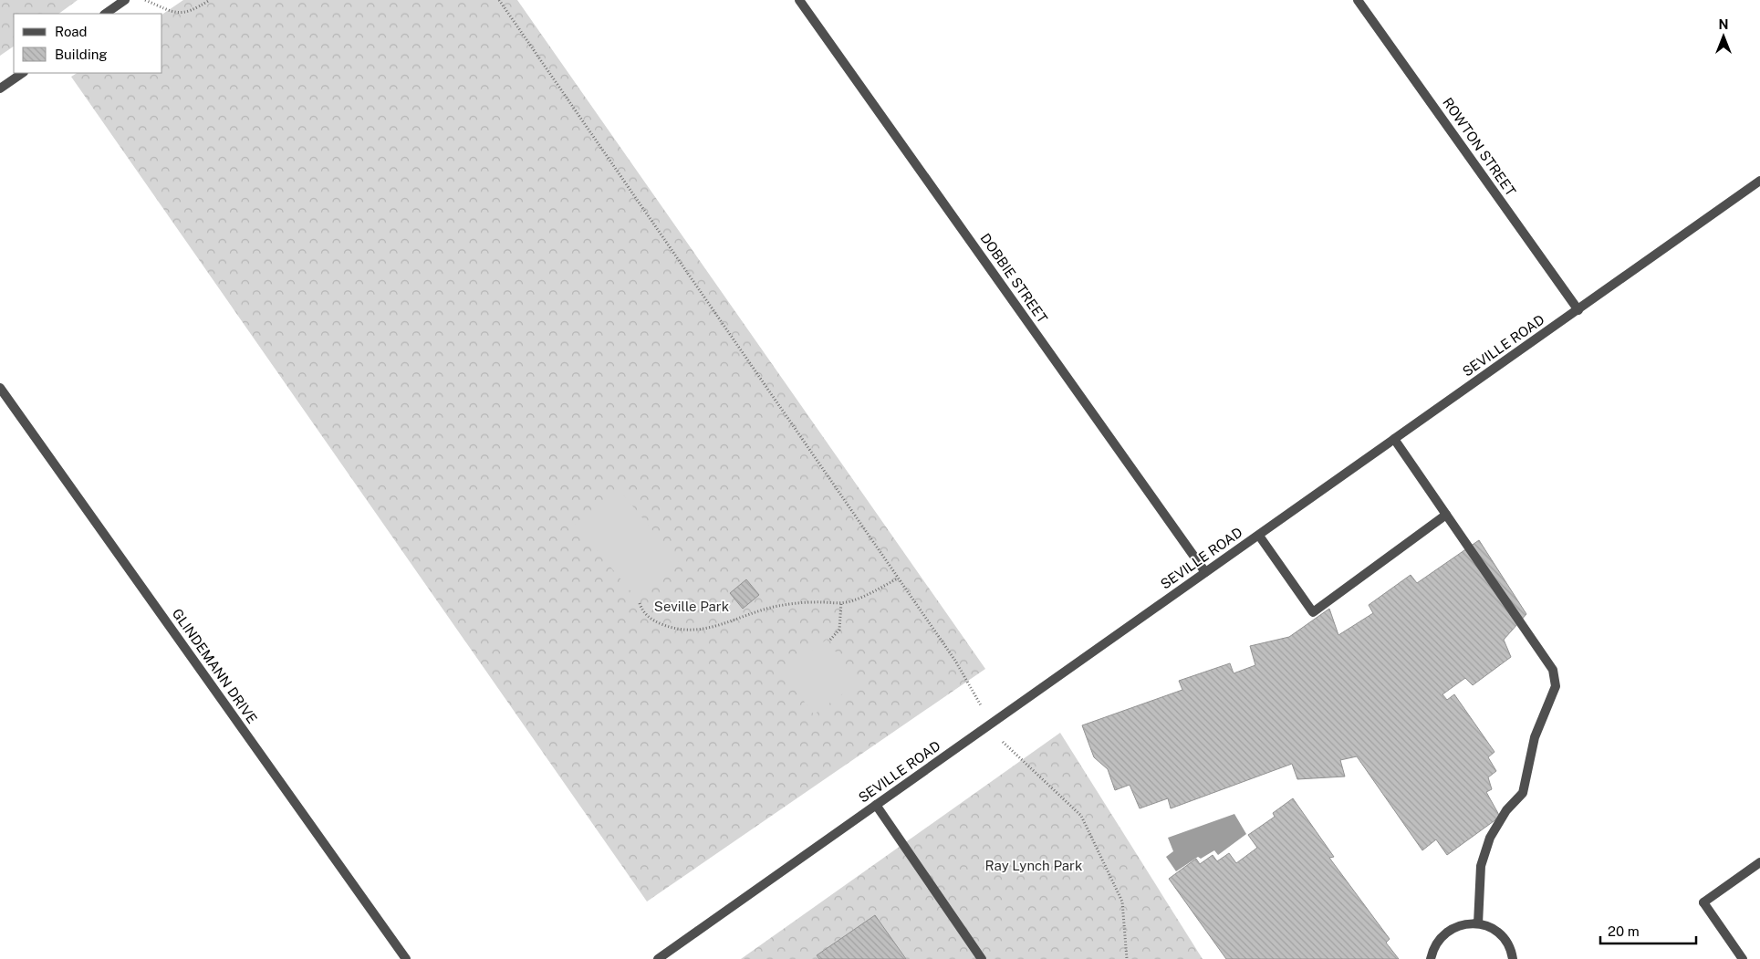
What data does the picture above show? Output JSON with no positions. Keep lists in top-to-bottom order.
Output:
{
  "streets": {
    "street": [
      "ROWTON STREET",
      "DOBBIE STREET",
      "SEVILLE ROAD",
      "GLINDEMANN DRIVE"
    ]
  },
  "crossings": [
    ["ROWTON STREET", "SEVILLE ROAD"],
    ["DOBBIE STREET", "SEVILLE ROAD"]
  ],
  "parks": ["Seville Park", "Ray Lynch Park"],
  "legend": ["Road", "Building"],
  "scale_bar": "20 m",
  "north": "top"
}
